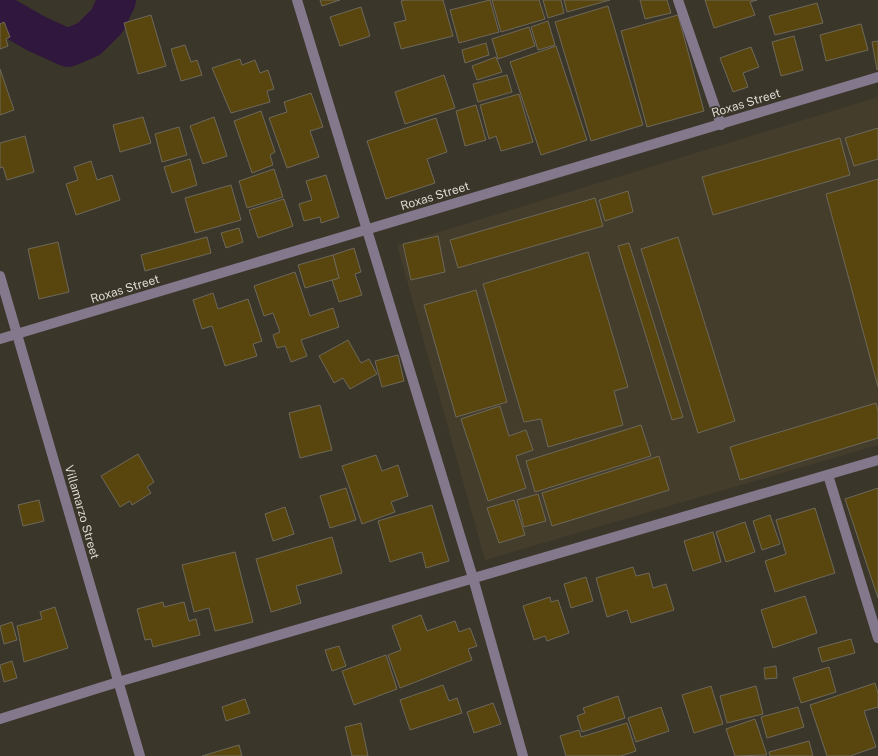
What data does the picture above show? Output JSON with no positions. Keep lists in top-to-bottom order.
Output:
{
  "streets": {
    "street": ["Roxas Street", "Villamarzo Street"]
  },
  "crossings": [
    ["Roxas Street", "Villamarzo Street"]
  ]
}
